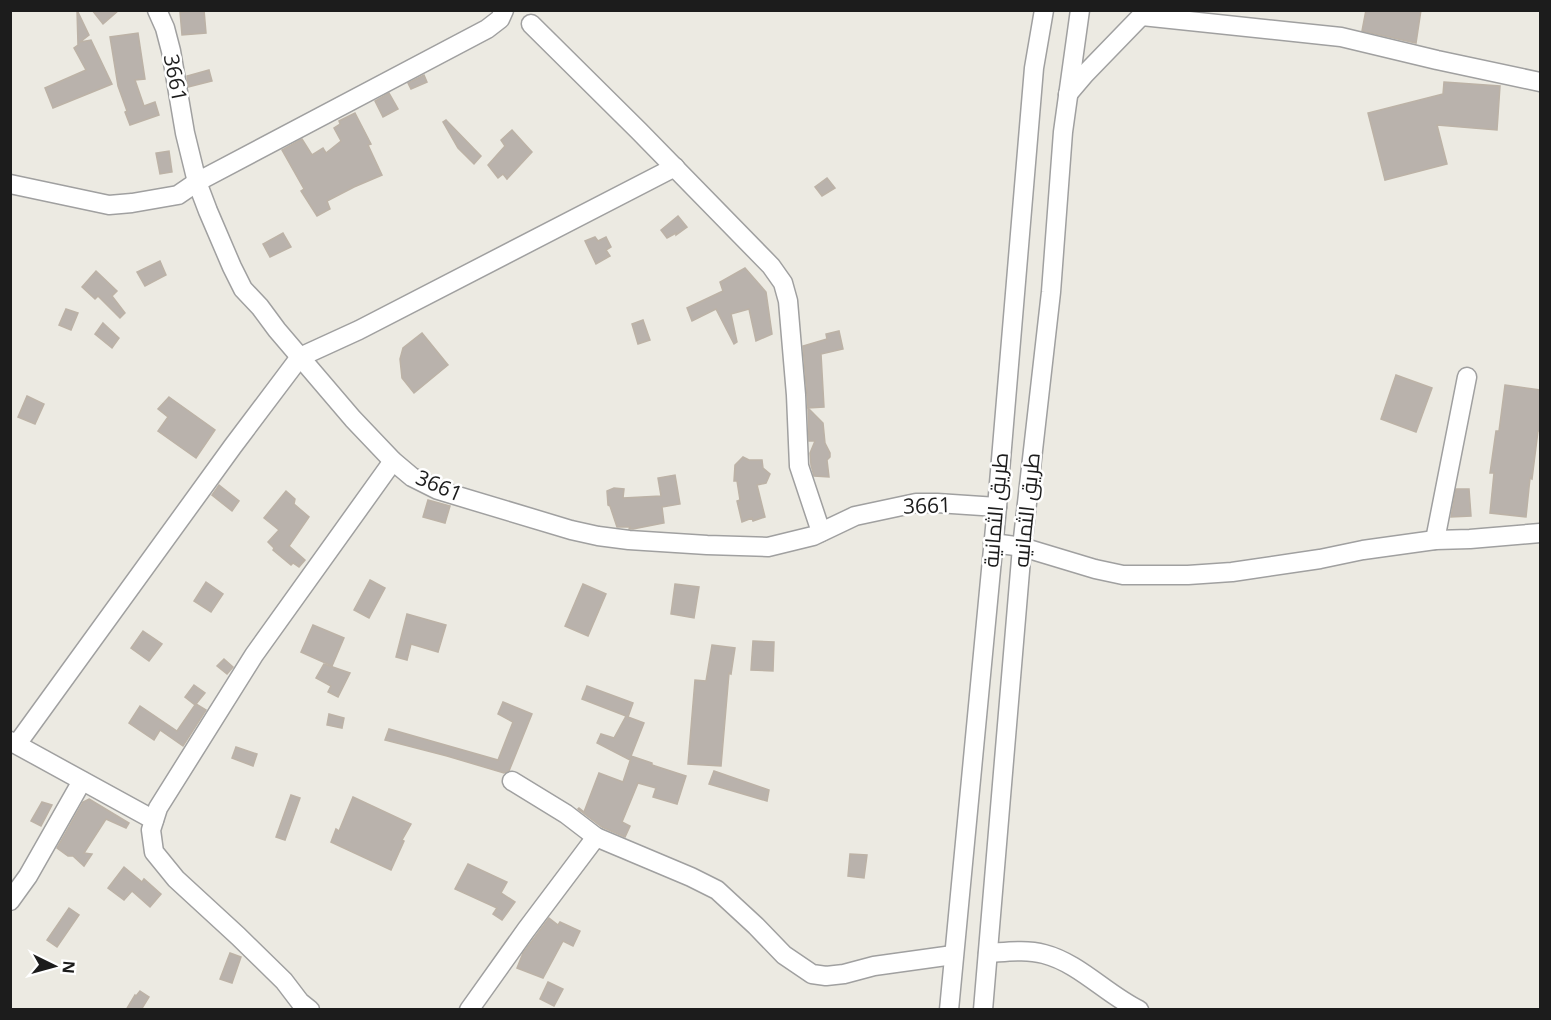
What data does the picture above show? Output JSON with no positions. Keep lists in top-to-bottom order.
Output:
{
  "streets": {
    "street": ["3661", "طريق الثمانية", "طريق الثمانيه"]
  },
  "crossings": [
    ["3661", "طريق الثمانية"]
  ],
  "north": "right"
}
